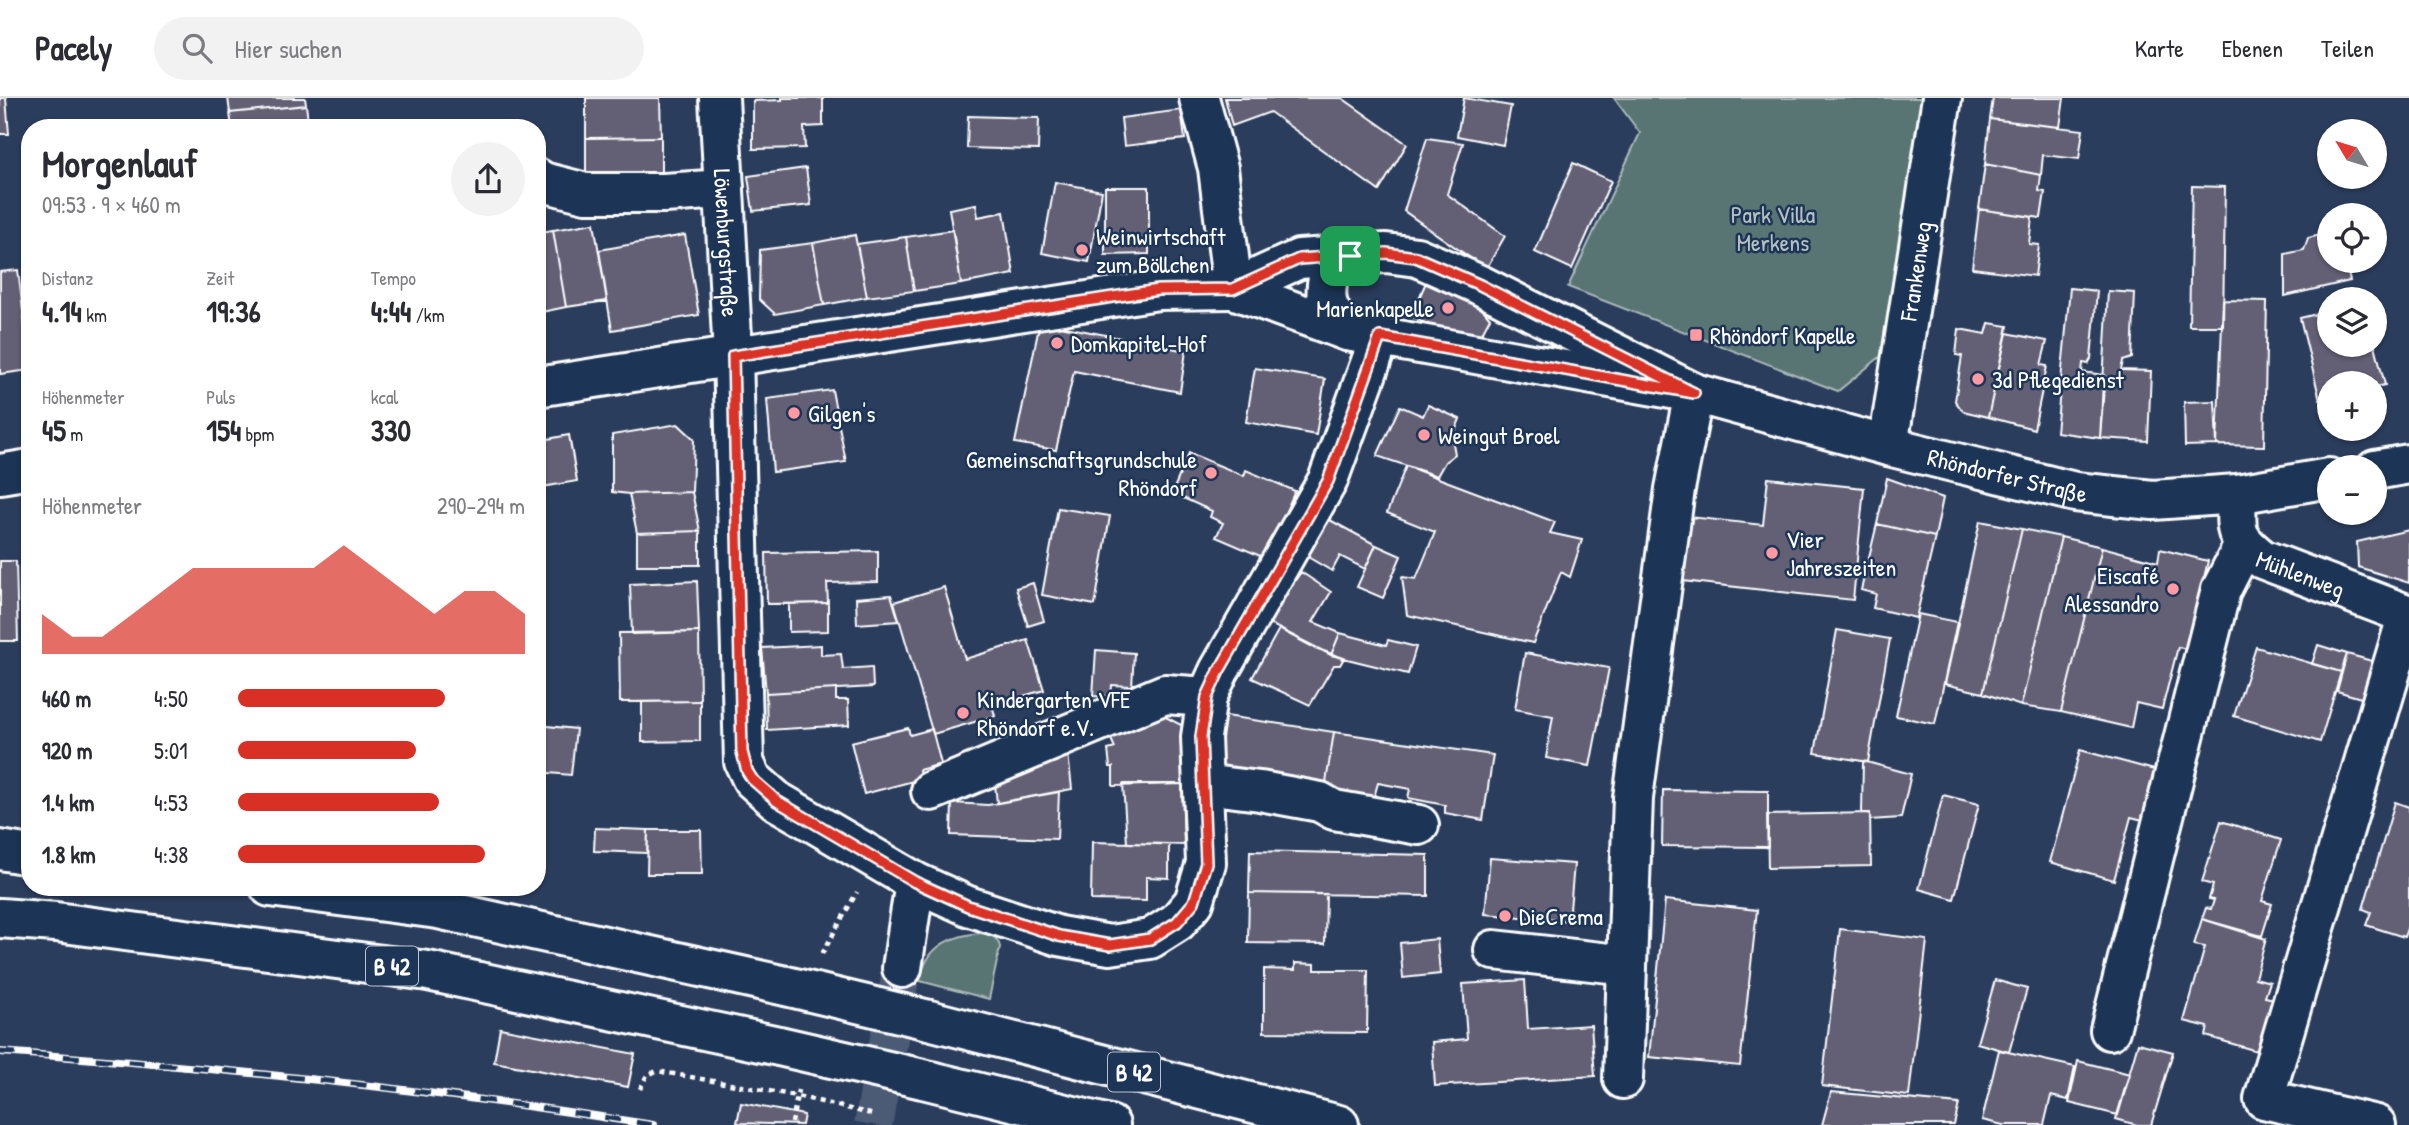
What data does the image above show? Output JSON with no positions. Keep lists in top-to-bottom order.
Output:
{
  "streets": {
    "main road": [
      "Löwenburgstraße",
      "Frankenweg",
      "Rhöndorfer Straße",
      "Mühlenweg",
      "B 42"
    ]
  },
  "crossings": [
    ["Löwenburgstraße", "Rhöndorfer Straße"],
    ["Frankenweg", "Rhöndorfer Straße"],
    ["Rhöndorfer Straße", "Mühlenweg"]
  ],
  "parks": ["Park Villa Merkens"],
  "places": {
    "other": [
      "Weinwirtschaft zum Böllchen",
      "Marienkapelle",
      "Domkapitel-Hof",
      "3d Pflegedienst",
      "Gilgen's",
      "Weingut Broel",
      "Gemeinschaftsgrundschule Rhöndorf",
      "Vier Jahreszeiten",
      "Eiscafé Alessandro",
      "Kindergarten VFE Rhöndorf e.V.",
      "DieCrema"
    ],
    "transit": ["Rhöndorf Kapelle"]
  },
  "north": "top left",
  "page": {
    "header": "Pacely",
    "search": "Hier suchen",
    "nav": ["Karte", "Ebenen", "Teilen"],
    "map_buttons": ["+", "−"],
    "heading": ["Morgenlauf", "09:53 · 9 × 460 m"],
    "stats": [
      ["Distanz", "4.14 km"],
      ["Zeit", "19:36"],
      ["Tempo", "4:44 /km"],
      ["Höhenmeter", "45 m"],
      ["Puls", "154 bpm"],
      ["kcal", "330"]
    ],
    "chart": ["Höhenmeter", "290–294 m"],
    "list": [
      {
        "name": "460 m",
        "note": "4:50"
      },
      {
        "name": "920 m",
        "note": "5:01"
      },
      {
        "name": "1.4 km",
        "note": "4:53"
      },
      {
        "name": "1.8 km",
        "note": "4:38"
      }
    ]
  }
}
